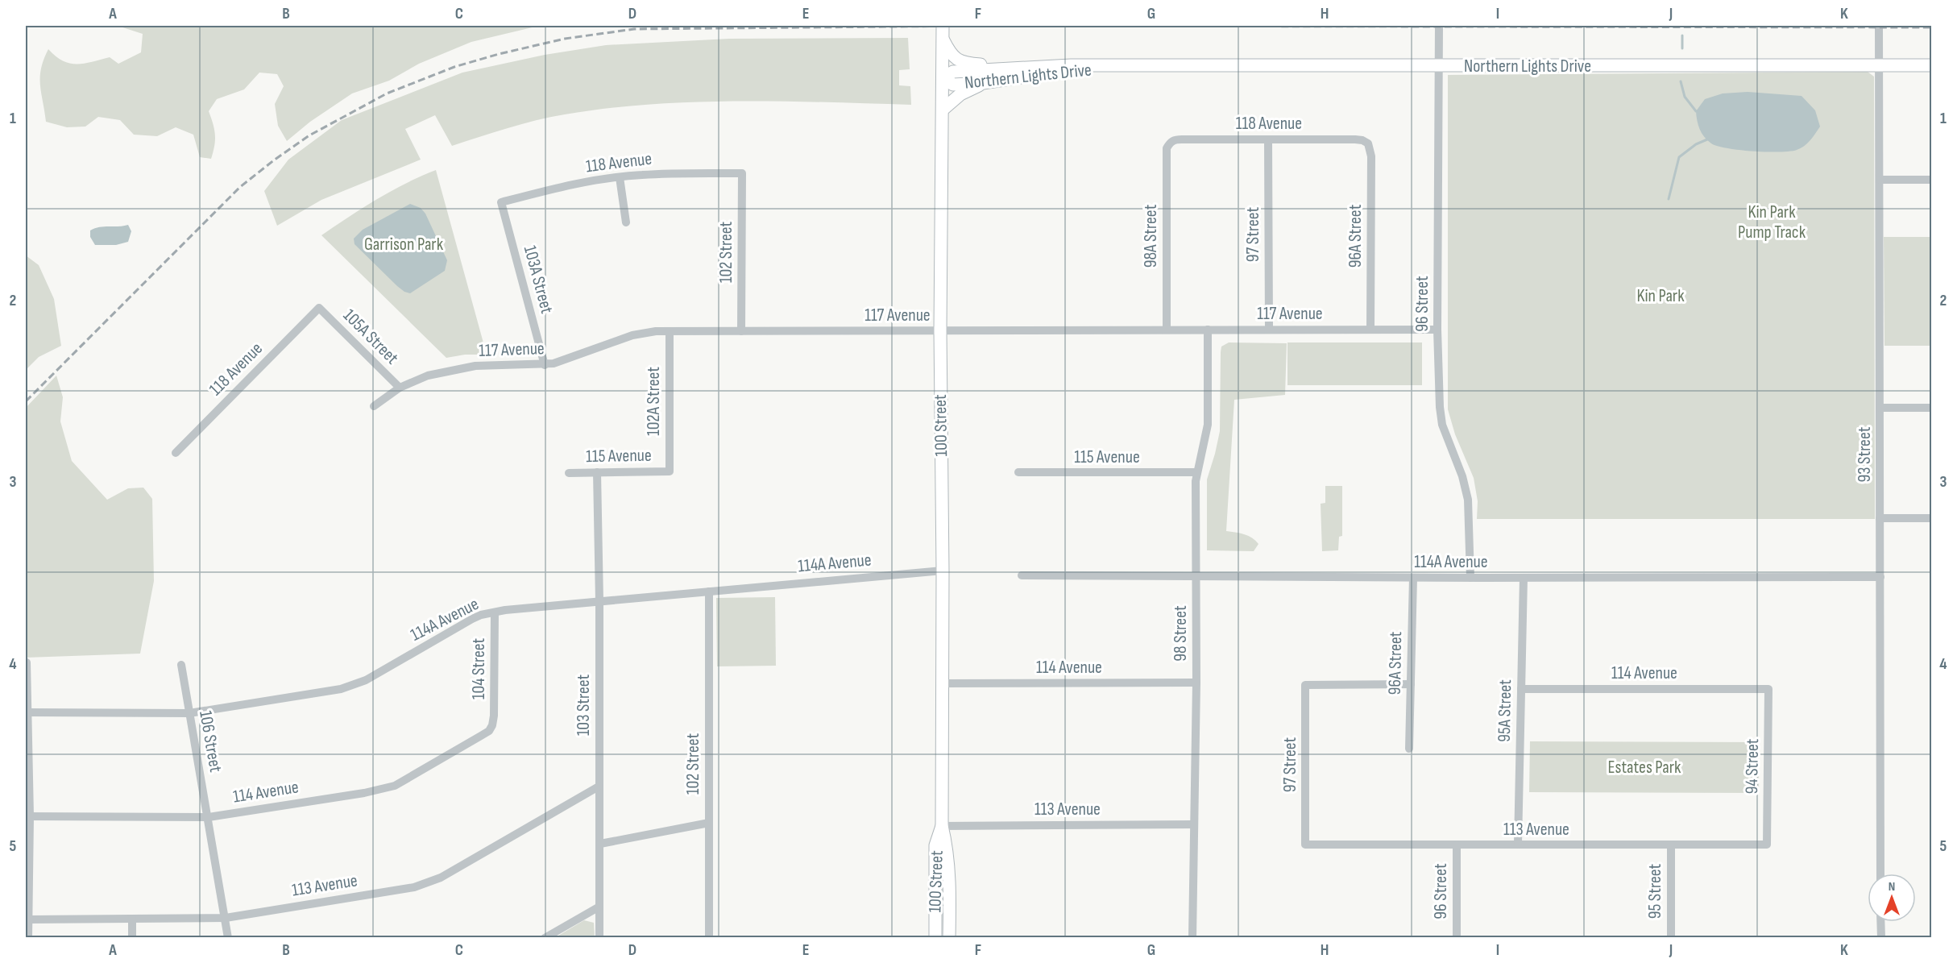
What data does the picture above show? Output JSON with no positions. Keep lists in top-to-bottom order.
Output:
{
  "streets": {
    "main road": ["Northern Lights Drive", "100 Street"],
    "street": [
      "118 Avenue",
      "97 Street",
      "98A Street",
      "96A Street",
      "102 Street",
      "103A Street",
      "96 Street",
      "117 Avenue",
      "105A Street",
      "102A Street",
      "93 Street",
      "115 Avenue",
      "114A Avenue",
      "98 Street",
      "114 Avenue",
      "104 Street",
      "103 Street",
      "95A Street",
      "106 Street",
      "94 Street",
      "113 Avenue",
      "95 Street"
    ]
  },
  "crossings": [
    ["Northern Lights Drive", "96 Street"],
    ["Northern Lights Drive", "100 Street"],
    ["Northern Lights Drive", "93 Street"],
    ["118 Avenue", "97 Street"],
    ["118 Avenue", "98A Street"],
    ["118 Avenue", "96A Street"],
    ["118 Avenue", "102 Street"],
    ["118 Avenue", "103A Street"],
    ["118 Avenue", "105A Street"],
    ["97 Street", "96A Street"],
    ["97 Street", "117 Avenue"],
    ["97 Street", "113 Avenue"],
    ["98A Street", "117 Avenue"],
    ["96A Street", "117 Avenue"],
    ["96A Street", "114A Avenue"],
    ["102 Street", "117 Avenue"],
    ["102 Street", "114A Avenue"],
    ["103A Street", "117 Avenue"],
    ["96 Street", "117 Avenue"],
    ["96 Street", "114A Avenue"],
    ["96 Street", "113 Avenue"],
    ["117 Avenue", "105A Street"],
    ["117 Avenue", "102A Street"],
    ["117 Avenue", "100 Street"],
    ["117 Avenue", "98 Street"],
    ["102A Street", "115 Avenue"],
    ["100 Street", "114A Avenue"],
    ["100 Street", "114 Avenue"],
    ["100 Street", "113 Avenue"],
    ["93 Street", "114A Avenue"],
    ["115 Avenue", "98 Street"],
    ["115 Avenue", "103 Street"],
    ["114A Avenue", "98 Street"],
    ["114A Avenue", "104 Street"],
    ["114A Avenue", "103 Street"],
    ["114A Avenue", "95A Street"],
    ["114A Avenue", "106 Street"],
    ["98 Street", "114 Avenue"],
    ["98 Street", "113 Avenue"],
    ["114 Avenue", "104 Street"],
    ["114 Avenue", "95A Street"],
    ["114 Avenue", "106 Street"],
    ["114 Avenue", "94 Street"],
    ["103 Street", "113 Avenue"],
    ["95A Street", "113 Avenue"],
    ["106 Street", "113 Avenue"],
    ["94 Street", "113 Avenue"],
    ["113 Avenue", "95 Street"]
  ],
  "parks": [
    "Kin Park Pump Track",
    "Garrison Park",
    "Kin Park",
    "Estates Park"
  ],
  "north": "top",
  "grid": {
    "columns": [
      "A",
      "B",
      "C",
      "D",
      "E",
      "F",
      "G",
      "H",
      "I",
      "J",
      "K"
    ],
    "rows": [
      "1",
      "2",
      "3",
      "4",
      "5"
    ]
  }
}
